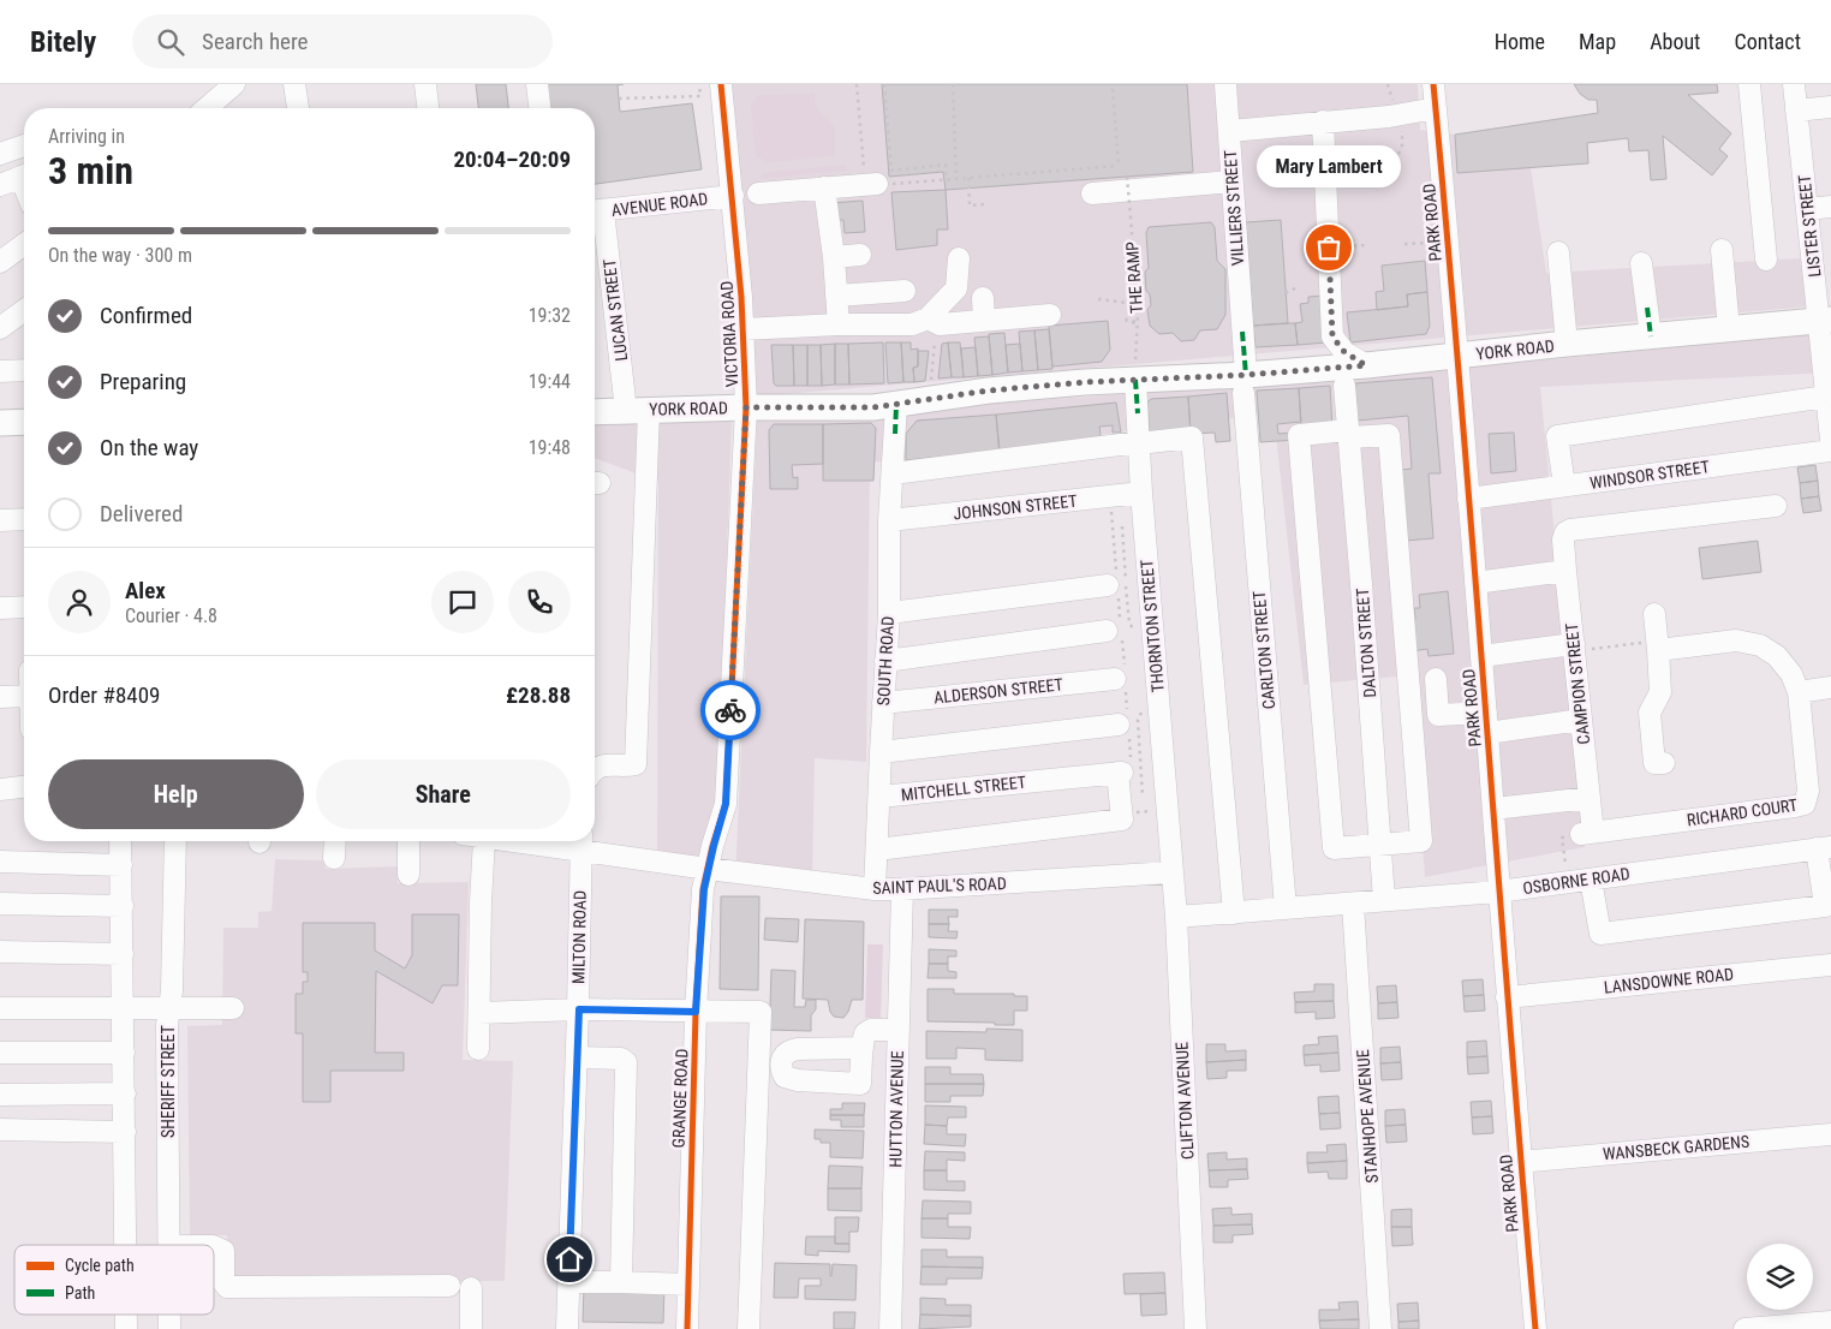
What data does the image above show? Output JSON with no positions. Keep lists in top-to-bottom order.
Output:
{
  "streets": {
    "main road": ["YORK ROAD"],
    "street": [
      "AVENUE ROAD",
      "VILLIERS STREET",
      "PARK ROAD",
      "LISTER STREET",
      "LUCAN STREET",
      "VICTORIA ROAD",
      "WINDSOR STREET",
      "JOHNSON STREET",
      "THORNTON STREET",
      "DALTON STREET",
      "CARLTON STREET",
      "SOUTH ROAD",
      "CAMPION STREET",
      "ALDERSON STREET",
      "MITCHELL STREET",
      "RICHARD COURT",
      "OSBORNE ROAD",
      "SAINT PAUL'S ROAD",
      "MILTON ROAD",
      "LANSDOWNE ROAD",
      "SHERIFF STREET",
      "GRANGE ROAD",
      "CLIFTON AVENUE",
      "HUTTON AVENUE",
      "STANHOPE AVENUE",
      "WANSBECK GARDENS"
    ],
    "path": ["THE RAMP"]
  },
  "crossings": [
    ["AVENUE ROAD", "LUCAN STREET"],
    ["AVENUE ROAD", "VICTORIA ROAD"],
    ["VILLIERS STREET", "YORK ROAD"],
    ["VILLIERS STREET", "CARLTON STREET"],
    ["PARK ROAD", "YORK ROAD"],
    ["PARK ROAD", "WINDSOR STREET"],
    ["PARK ROAD", "OSBORNE ROAD"],
    ["PARK ROAD", "LANSDOWNE ROAD"],
    ["PARK ROAD", "WANSBECK GARDENS"],
    ["LISTER STREET", "YORK ROAD"],
    ["THE RAMP", "YORK ROAD"],
    ["THE RAMP", "THORNTON STREET"],
    ["LUCAN STREET", "YORK ROAD"],
    ["VICTORIA ROAD", "YORK ROAD"],
    ["VICTORIA ROAD", "SAINT PAUL'S ROAD"],
    ["VICTORIA ROAD", "GRANGE ROAD"],
    ["YORK ROAD", "THORNTON STREET"],
    ["YORK ROAD", "CARLTON STREET"],
    ["YORK ROAD", "SOUTH ROAD"],
    ["JOHNSON STREET", "THORNTON STREET"],
    ["JOHNSON STREET", "SOUTH ROAD"],
    ["THORNTON STREET", "SAINT PAUL'S ROAD"],
    ["THORNTON STREET", "CLIFTON AVENUE"],
    ["DALTON STREET", "OSBORNE ROAD"],
    ["CARLTON STREET", "OSBORNE ROAD"],
    ["SOUTH ROAD", "ALDERSON STREET"],
    ["SOUTH ROAD", "MITCHELL STREET"],
    ["SOUTH ROAD", "SAINT PAUL'S ROAD"],
    ["CAMPION STREET", "RICHARD COURT"],
    ["OSBORNE ROAD", "CLIFTON AVENUE"],
    ["OSBORNE ROAD", "STANHOPE AVENUE"],
    ["SAINT PAUL'S ROAD", "MILTON ROAD"],
    ["SAINT PAUL'S ROAD", "GRANGE ROAD"],
    ["SAINT PAUL'S ROAD", "CLIFTON AVENUE"],
    ["SAINT PAUL'S ROAD", "HUTTON AVENUE"]
  ],
  "places": ["Mary Lambert"],
  "legend": ["Cycle path", "Path"],
  "page": {
    "header": "Bitely",
    "search": "Search here",
    "nav": [
      "Home",
      "Map",
      "About",
      "Contact"
    ],
    "heading": ["3 min", "Arriving in", "20:04–20:09"],
    "panel": [
      "Alex",
      "Courier · 4.8",
      "Order #8409",
      "£28.88"
    ],
    "bubble": "Mary Lambert",
    "bar": "On the way · 300 m",
    "list": [
      ["Confirmed", "19:32"],
      ["Preparing", "19:44"],
      ["On the way", "19:48"],
      "Delivered"
    ],
    "buttons": ["Help", "Share"]
  }
}
